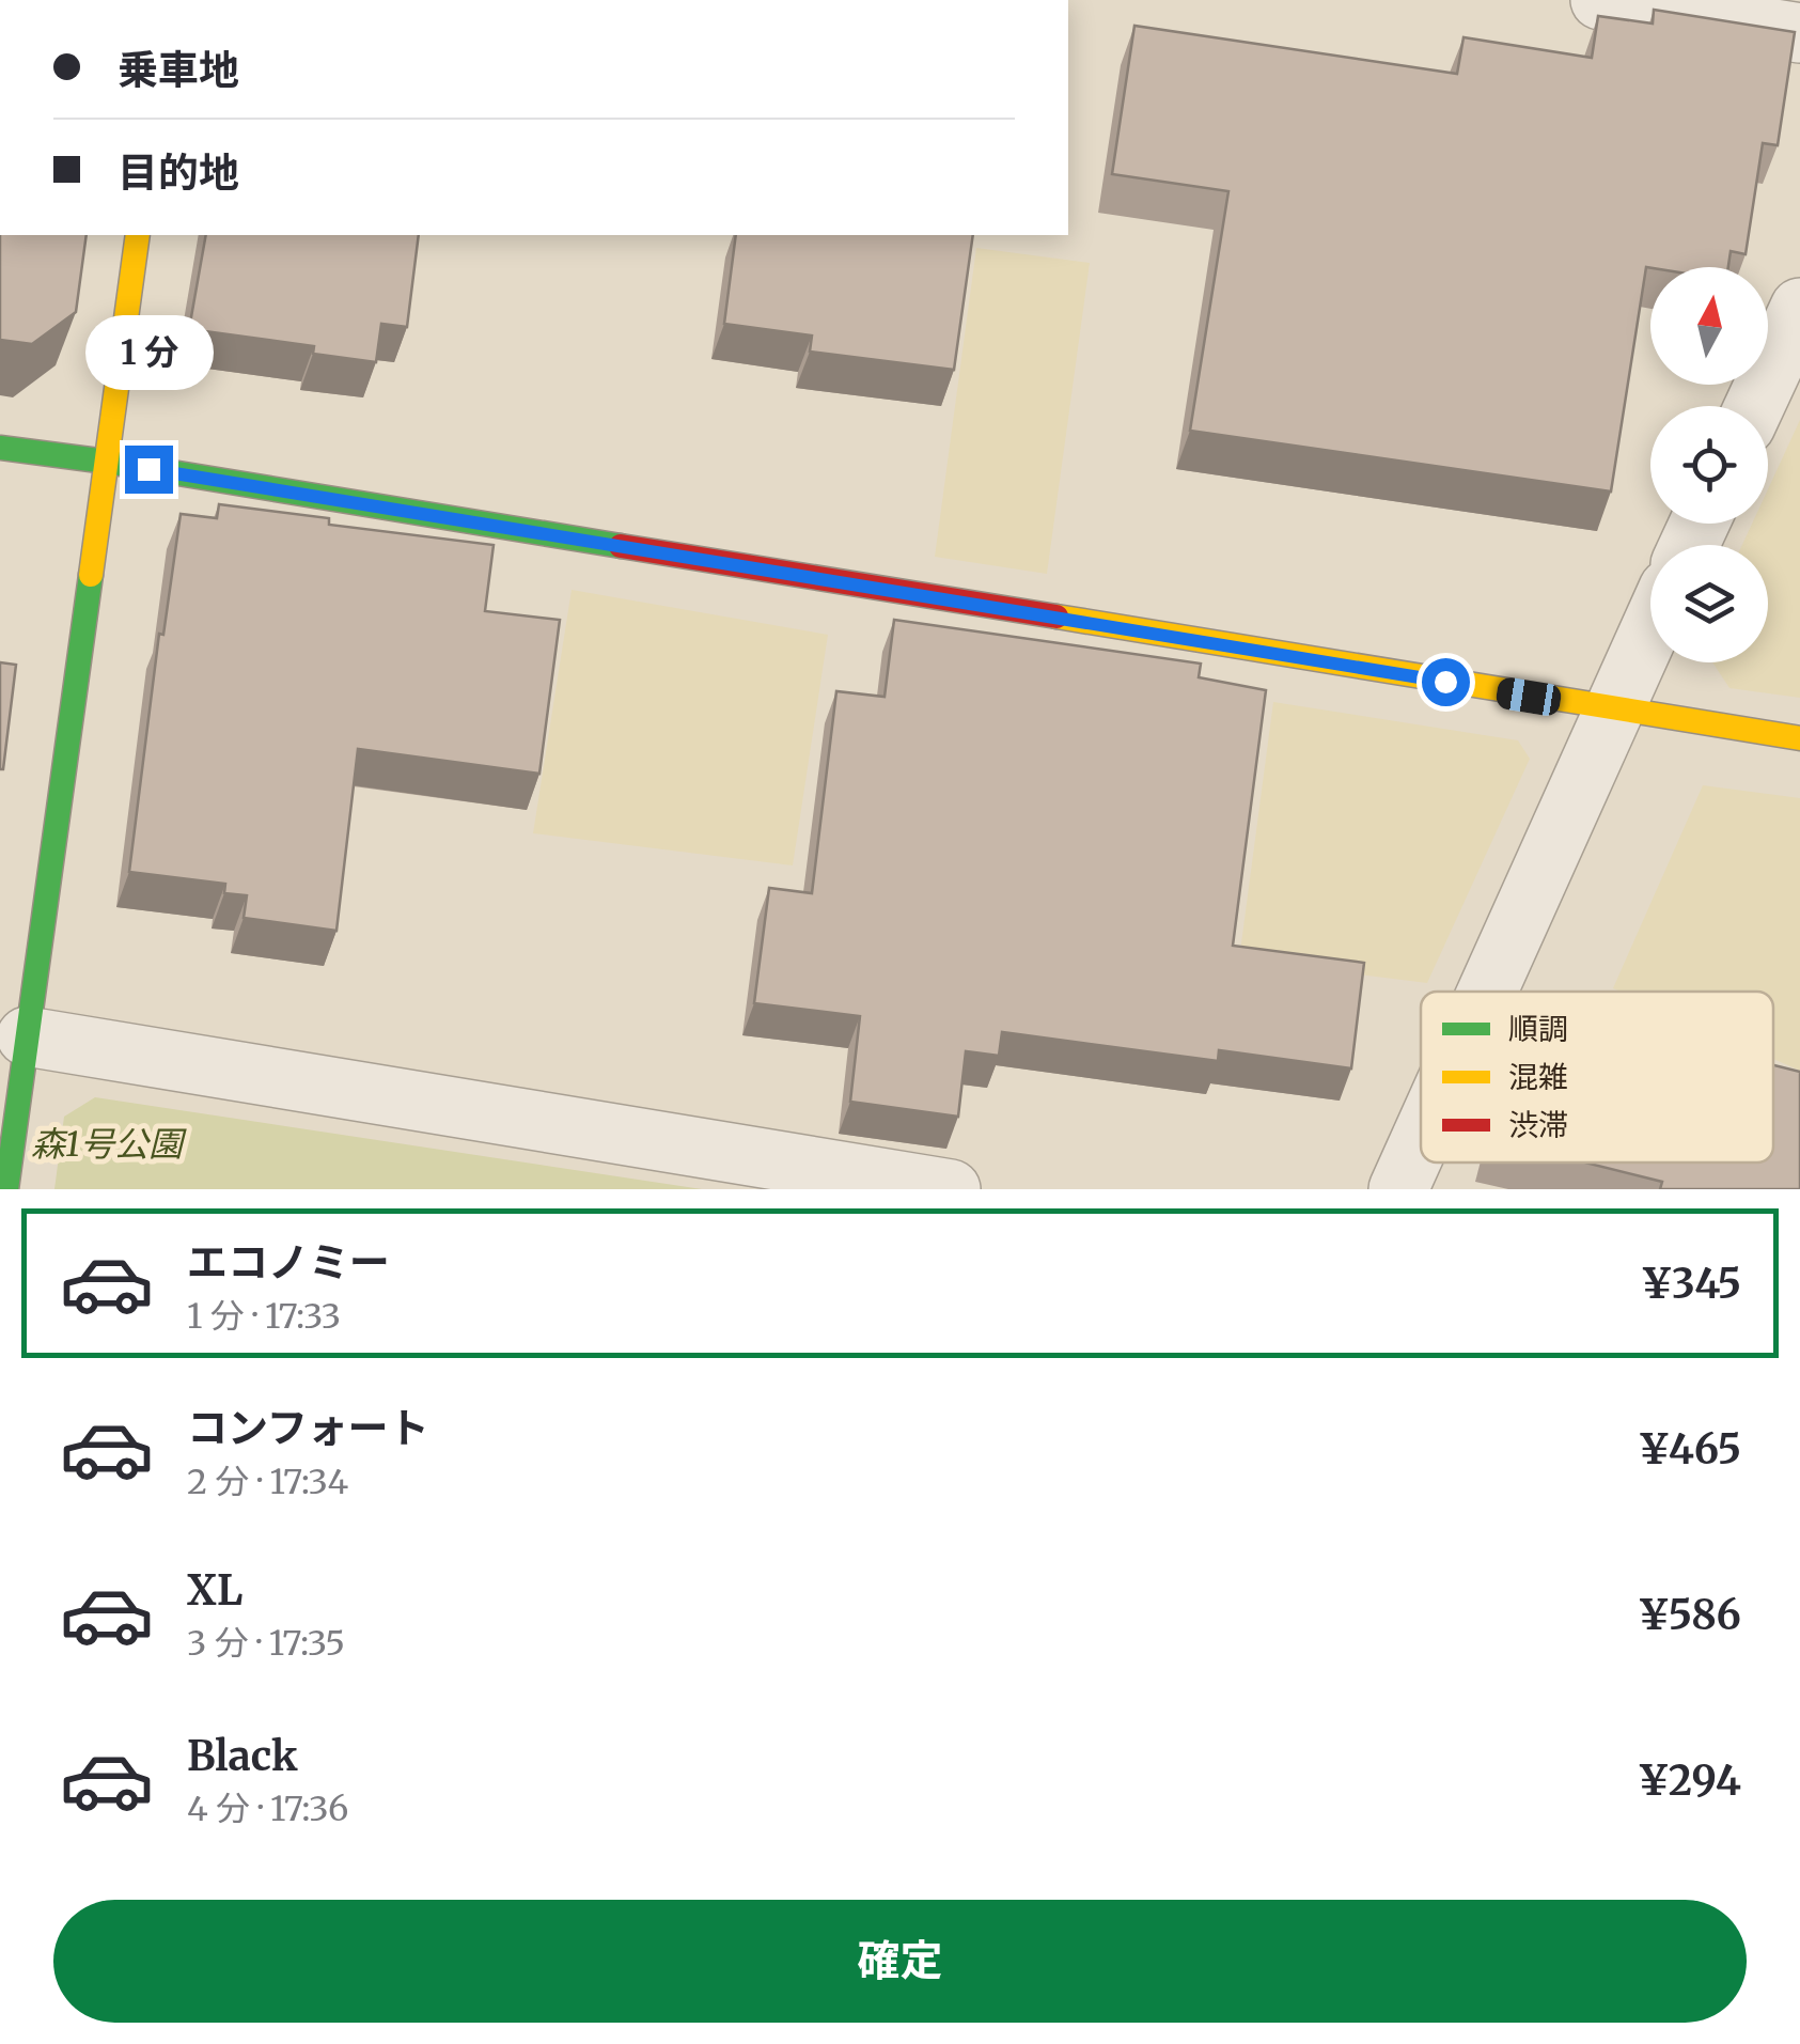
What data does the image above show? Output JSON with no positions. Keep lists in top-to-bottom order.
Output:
{
  "parks": ["森1号公園"],
  "legend": ["順調", "混雑", "渋滞"],
  "north": "top",
  "page": {
    "banner": ["乗車地", "目的地"],
    "bubble": "1 分",
    "list": [
      {
        "name": "エコノミー",
        "note": "1 分 · 17:33",
        "value": "¥345"
      },
      {
        "name": "コンフォート",
        "note": "2 分 · 17:34",
        "value": "¥465"
      },
      {
        "name": "XL",
        "note": "3 分 · 17:35",
        "value": "¥586"
      },
      {
        "name": "Black",
        "note": "4 分 · 17:36",
        "value": "¥294"
      }
    ],
    "buttons": "確定"
  }
}
